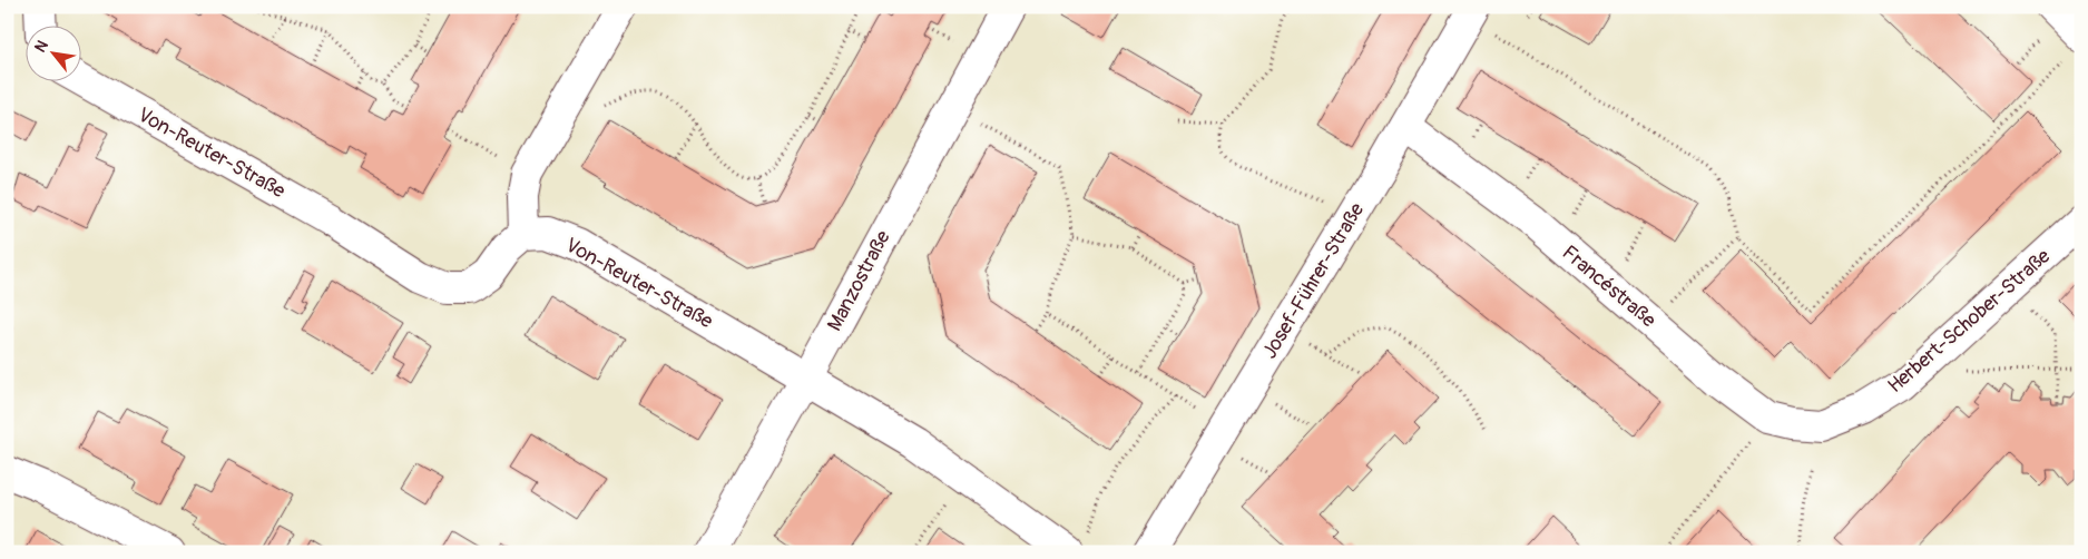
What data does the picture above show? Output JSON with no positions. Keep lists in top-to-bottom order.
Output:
{
  "streets": {
    "street": [
      "Von-Reuter-Straße",
      "Manzostraße",
      "Josef-Führer-Straße",
      "Francéstraße",
      "Herbert-Schober-Straße"
    ]
  },
  "crossings": [
    ["Von-Reuter-Straße", "Manzostraße"],
    ["Josef-Führer-Straße", "Francéstraße"],
    ["Francéstraße", "Herbert-Schober-Straße"]
  ],
  "north": "top left"
}
